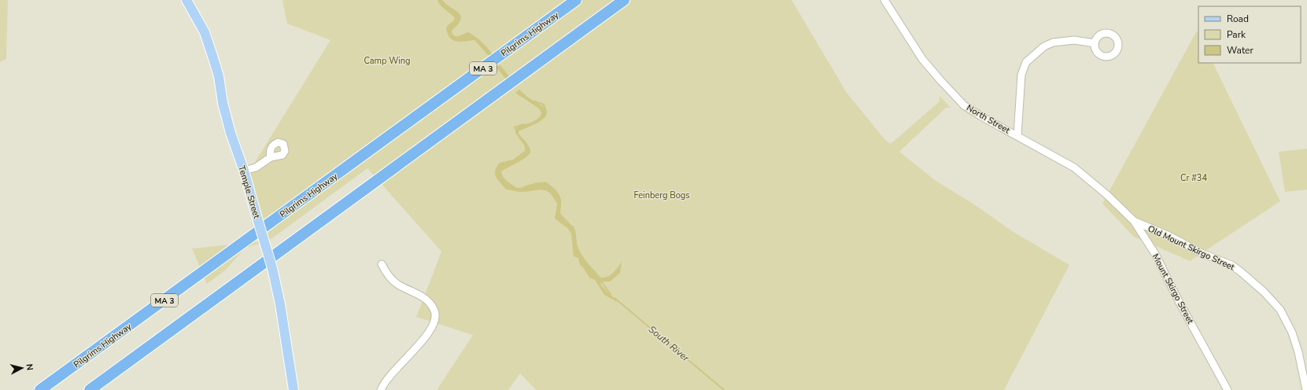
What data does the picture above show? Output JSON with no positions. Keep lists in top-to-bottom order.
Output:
{
  "streets": {
    "highway": ["Pilgrims Highway", "MA 3"],
    "main road": ["Temple Street"],
    "street": ["North Street", "Old Mount Skirgo Street", "Mount Skirgo Street"]
  },
  "crossings": [
    ["North Street", "Mount Skirgo Street"],
    ["Old Mount Skirgo Street", "Mount Skirgo Street"]
  ],
  "water": ["South River"],
  "parks": ["Camp Wing", "Cr #34", "Feinberg Bogs"],
  "legend": ["Road", "Park", "Water"],
  "north": "right"
}
